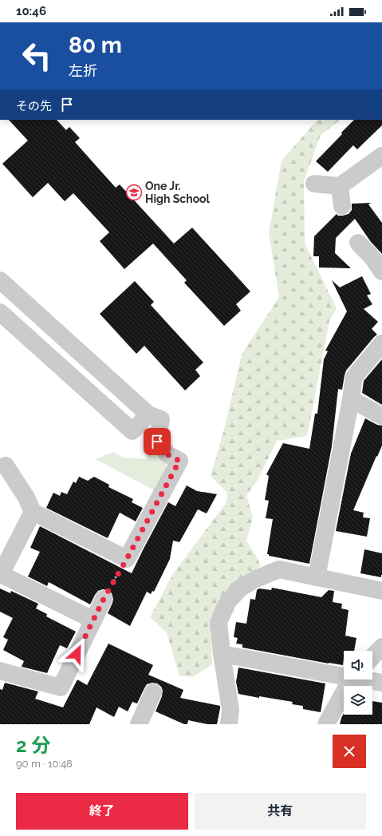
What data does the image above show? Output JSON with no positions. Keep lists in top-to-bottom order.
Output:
{
  "places": {
    "school or university": ["One Jr. High School"]
  },
  "page": {
    "status": "10:46",
    "turn": ["80 m", "左折"],
    "then": "その先",
    "heading": ["2 分", "90 m · 10:48"],
    "buttons": ["終了", "共有"]
  }
}
